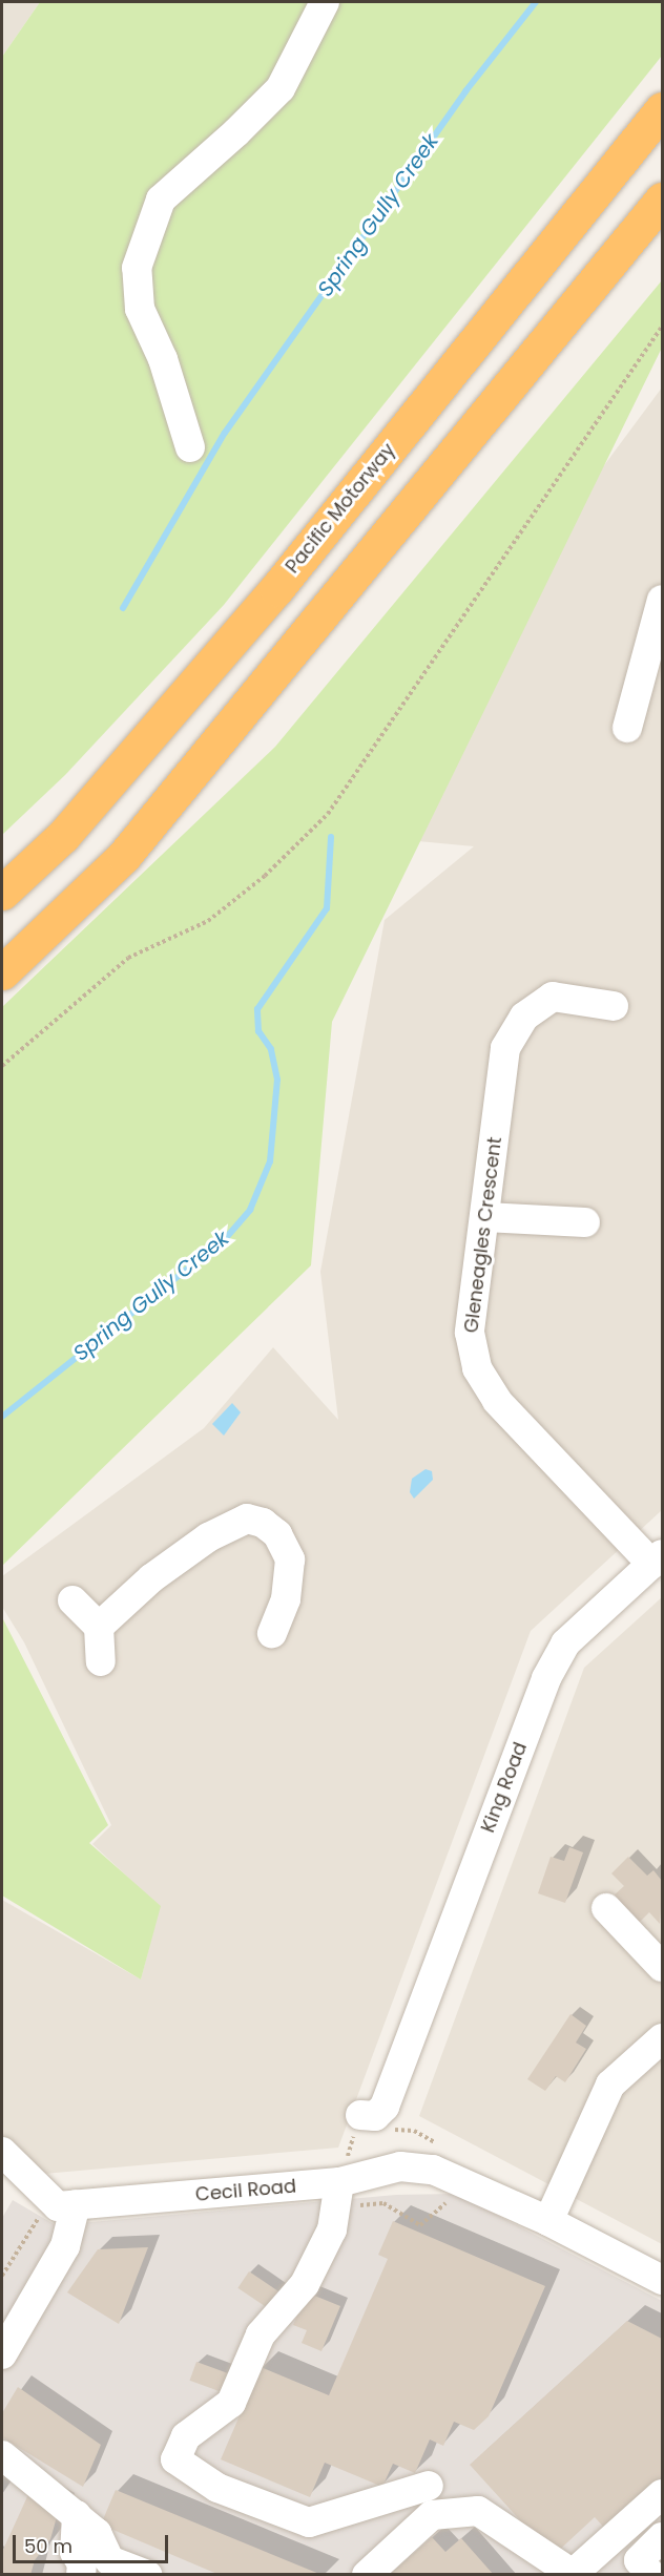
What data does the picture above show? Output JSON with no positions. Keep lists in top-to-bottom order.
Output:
{
  "streets": {
    "highway": ["Pacific Motorway"],
    "street": ["Gleneagles Crescent", "King Road", "Cecil Road"]
  },
  "crossings": [
    ["Gleneagles Crescent", "King Road"]
  ],
  "water": ["Spring Gully Creek"],
  "scale_bar": "50 m"
}
